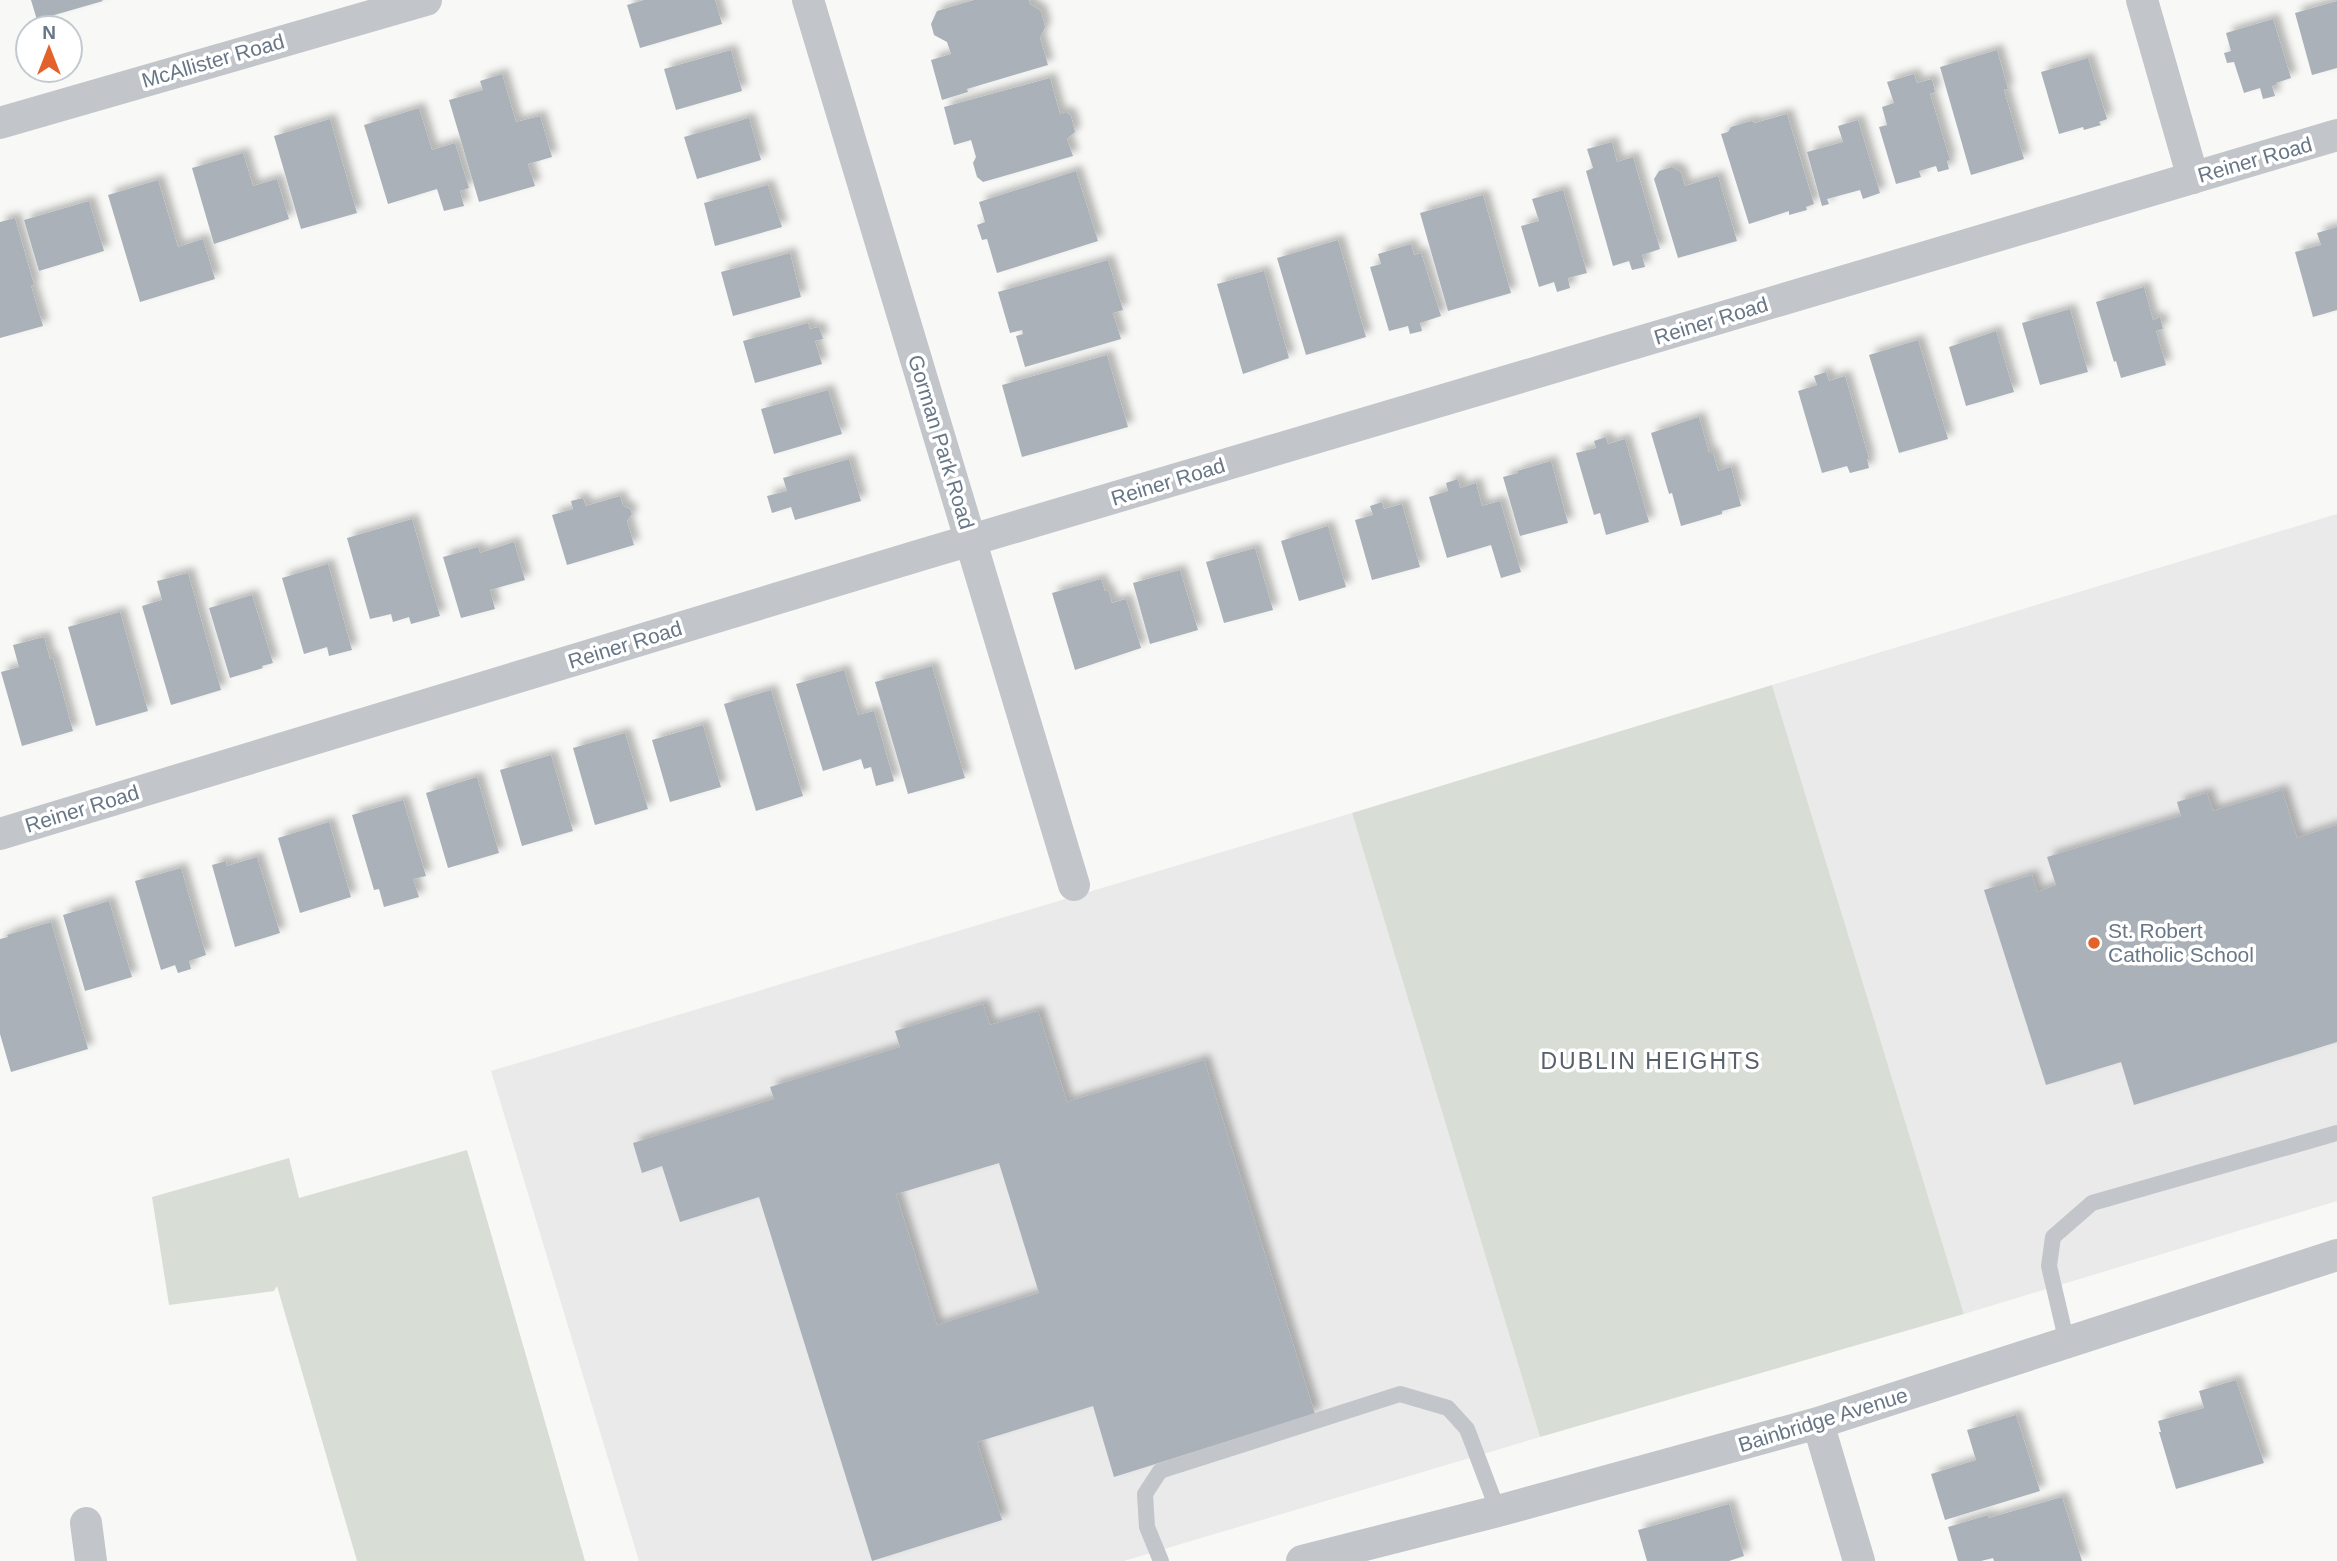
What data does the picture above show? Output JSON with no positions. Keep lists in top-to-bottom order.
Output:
{
  "streets": {
    "street": [
      "McAllister Road",
      "Reiner Road",
      "Gorman Park Road",
      "Bainbridge Avenue"
    ]
  },
  "crossings": [
    ["Reiner Road", "Gorman Park Road"]
  ],
  "districts": ["DUBLIN HEIGHTS"],
  "places": ["St. Robert Catholic School"],
  "north": "top"
}
